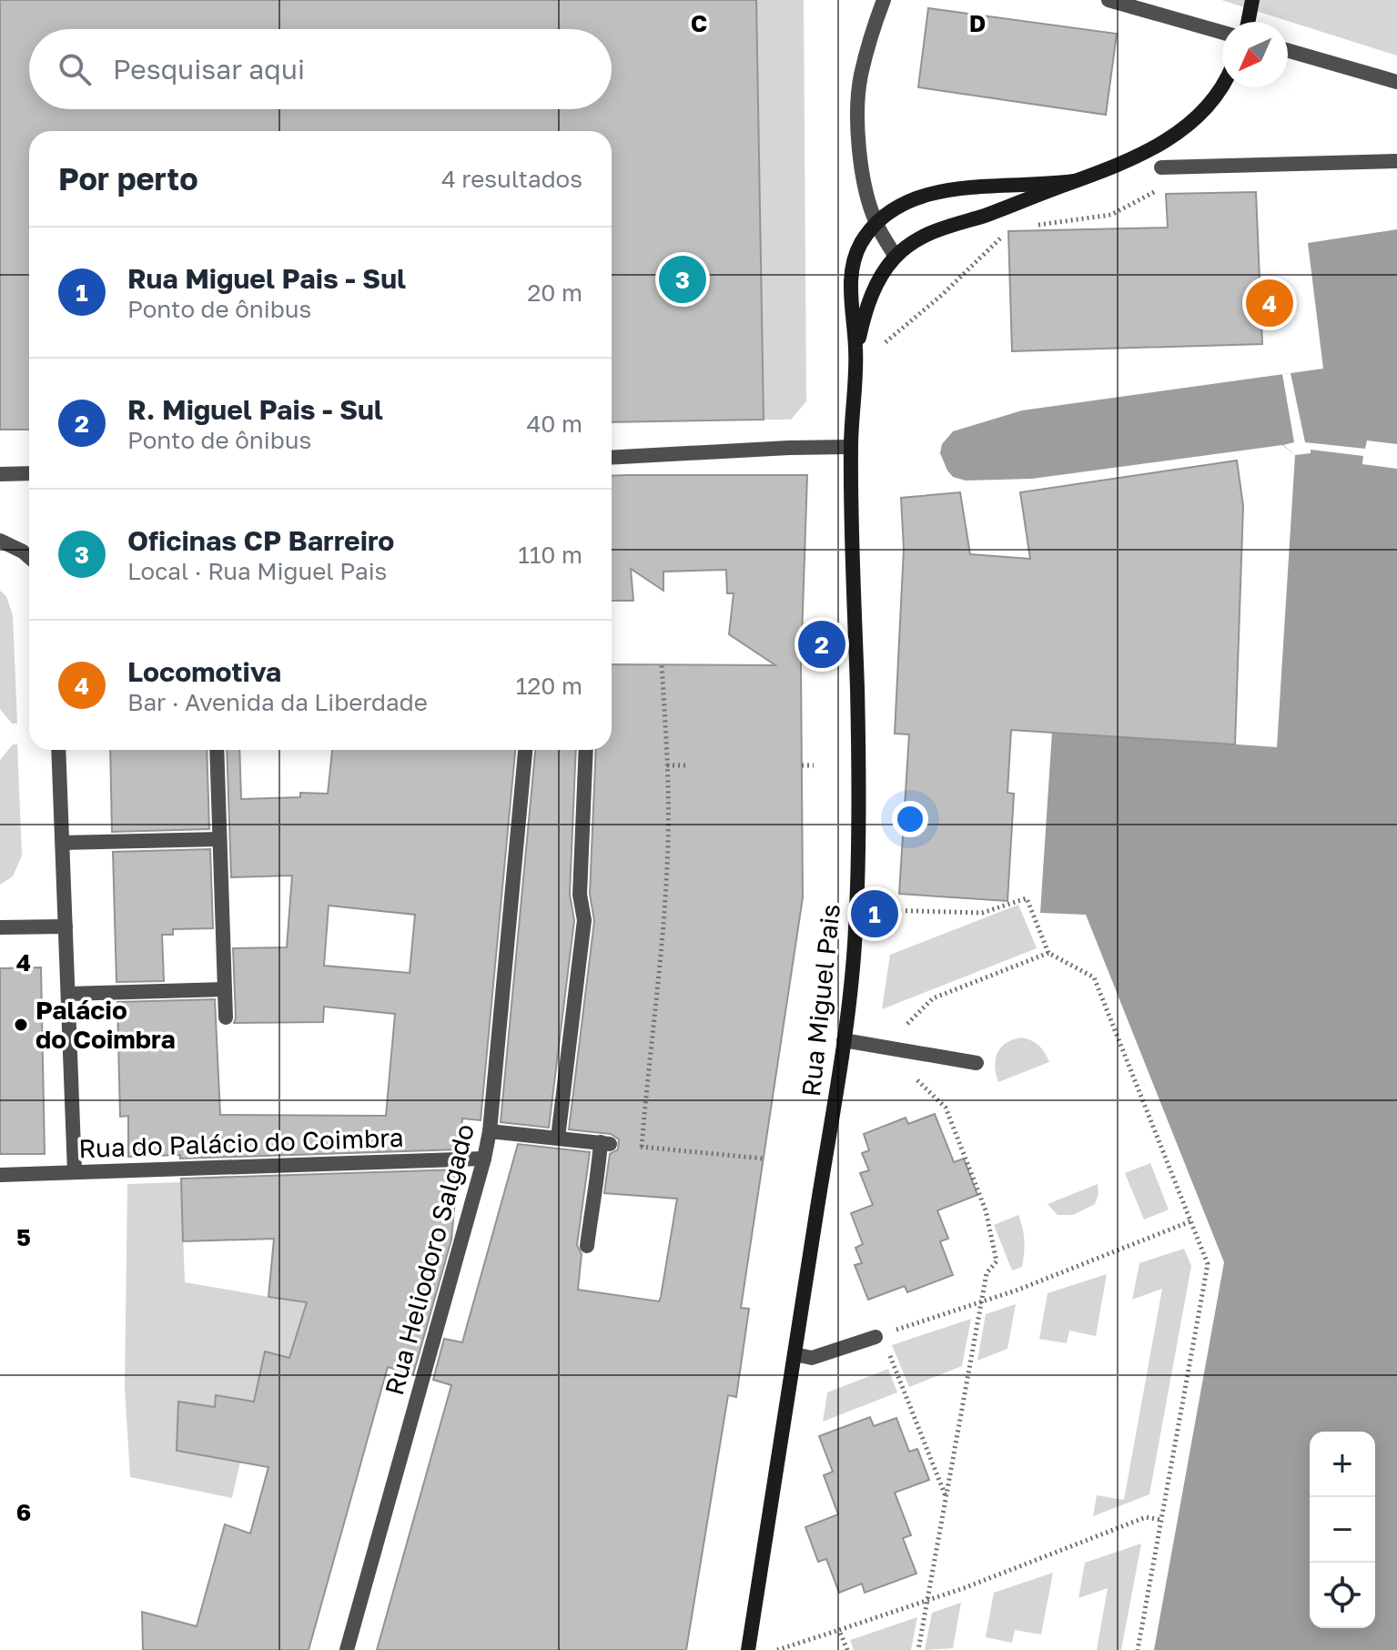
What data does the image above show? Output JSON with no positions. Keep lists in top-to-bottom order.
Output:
{
  "streets": {
    "street": ["Rua Miguel Pais", "Rua do Palácio do Coimbra", "Rua Heliodoro Salgado"]
  },
  "crossings": [
    ["Rua do Palácio do Coimbra", "Rua Heliodoro Salgado"]
  ],
  "places": ["Palácio do Coimbra"],
  "north": "bottom left",
  "page": {
    "search": "Pesquisar aqui",
    "heading": ["Por perto", "4 resultados"],
    "list": [
      {
        "mark": "1",
        "name": "Rua Miguel Pais - Sul",
        "note": "Ponto de ônibus",
        "value": "20 m"
      },
      {
        "mark": "2",
        "name": "R. Miguel Pais - Sul",
        "note": "Ponto de ônibus",
        "value": "40 m"
      },
      {
        "mark": "3",
        "name": "Oficinas CP Barreiro",
        "note": "Local · Rua Miguel Pais",
        "value": "110 m"
      },
      {
        "mark": "4",
        "name": "Locomotiva",
        "note": "Bar · Avenida da Liberdade",
        "value": "120 m"
      }
    ],
    "pins": [
      "3",
      "4",
      "2",
      "1"
    ],
    "map_buttons": ["+", "−"]
  },
  "grid": {
    "columns": ["C", "D"],
    "rows": ["4", "5", "6"]
  }
}
